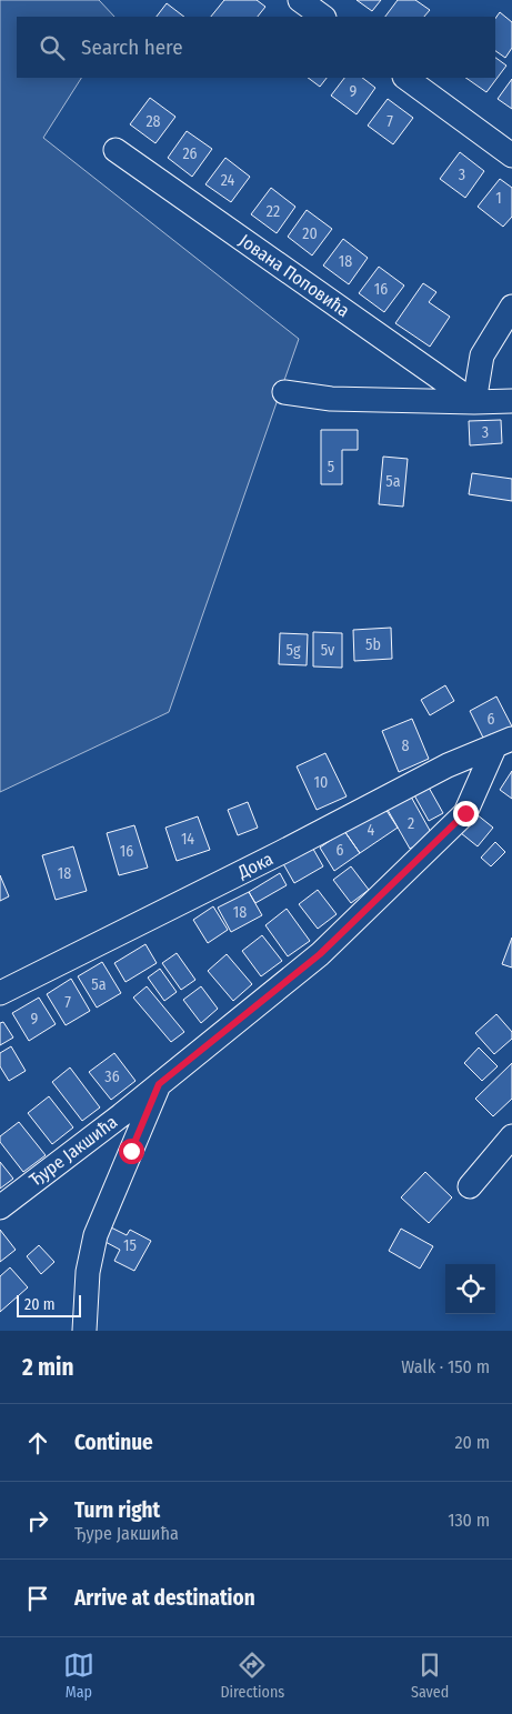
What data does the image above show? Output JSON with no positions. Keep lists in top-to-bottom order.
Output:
{
  "streets": {
    "street": ["Јована Поповића", "Дока", "Ђуре Јакшића"]
  },
  "crossings": [
    ["Дока", "Ђуре Јакшића"]
  ],
  "house_numbers": [
    "9",
    "28",
    "7",
    "26",
    "3",
    "24",
    "1",
    "22",
    "20",
    "18",
    "16",
    "3",
    "5",
    "5a",
    "5b",
    "5g",
    "5v",
    "6",
    "8",
    "10",
    "2",
    "4",
    "14",
    "6",
    "16",
    "18",
    "18",
    "5a",
    "7",
    "9",
    "36",
    "15"
  ],
  "scale_bar": "20 m",
  "page": {
    "search": "Search here",
    "scale": "20 m",
    "heading": ["2 min", "Walk · 150 m"],
    "list": [
      ["Continue", "20 m"],
      ["Turn right", "Ђуре Јакшића", "130 m"],
      "Arrive at destination"
    ],
    "nav": ["Map", "Directions", "Saved"]
  }
}
